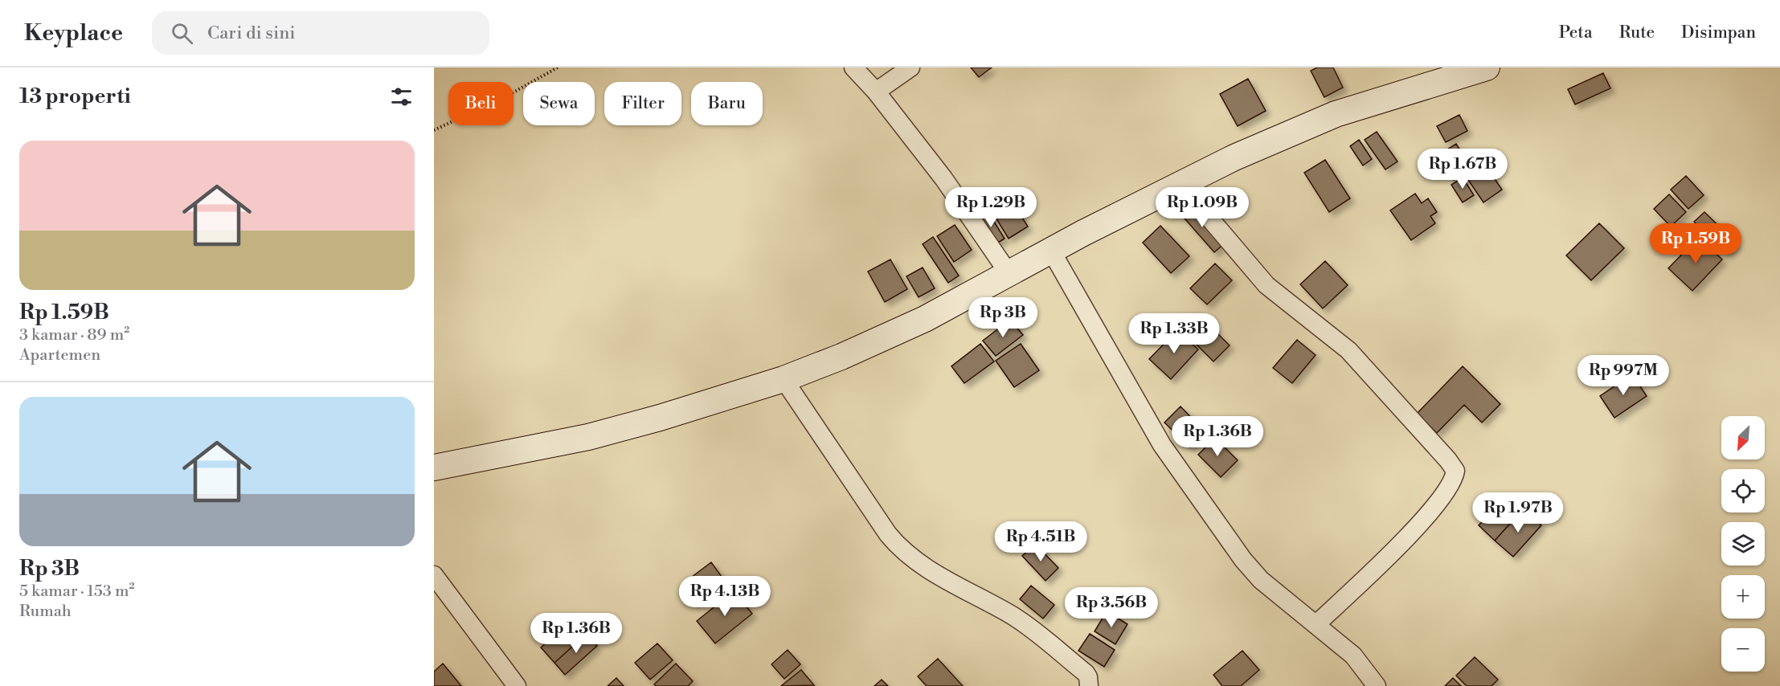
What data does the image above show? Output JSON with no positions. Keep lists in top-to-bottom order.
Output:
{
  "north": "bottom left",
  "page": {
    "header": "Keyplace",
    "search": "Cari di sini",
    "nav": ["Peta", "Rute", "Disimpan"],
    "heading": "13 properti",
    "chip": [
      "Beli",
      "Sewa",
      "Filter",
      "Baru"
    ],
    "list": [
      {
        "name": "Rp 1.59B",
        "note": "3 kamar · 89 m² · Apartemen"
      },
      {
        "name": "Rp 3B",
        "note": "5 kamar · 153 m² · Rumah"
      }
    ],
    "price": [
      "Rp 1.67B",
      "Rp 1.29B",
      "Rp 1.09B",
      "Rp 1.59B",
      "Rp 3B",
      "Rp 1.33B",
      "Rp 997M",
      "Rp 1.36B",
      "Rp 1.97B",
      "Rp 4.51B",
      "Rp 4.13B",
      "Rp 3.56B",
      "Rp 1.36B"
    ],
    "map_buttons": ["+", "−"]
  }
}
